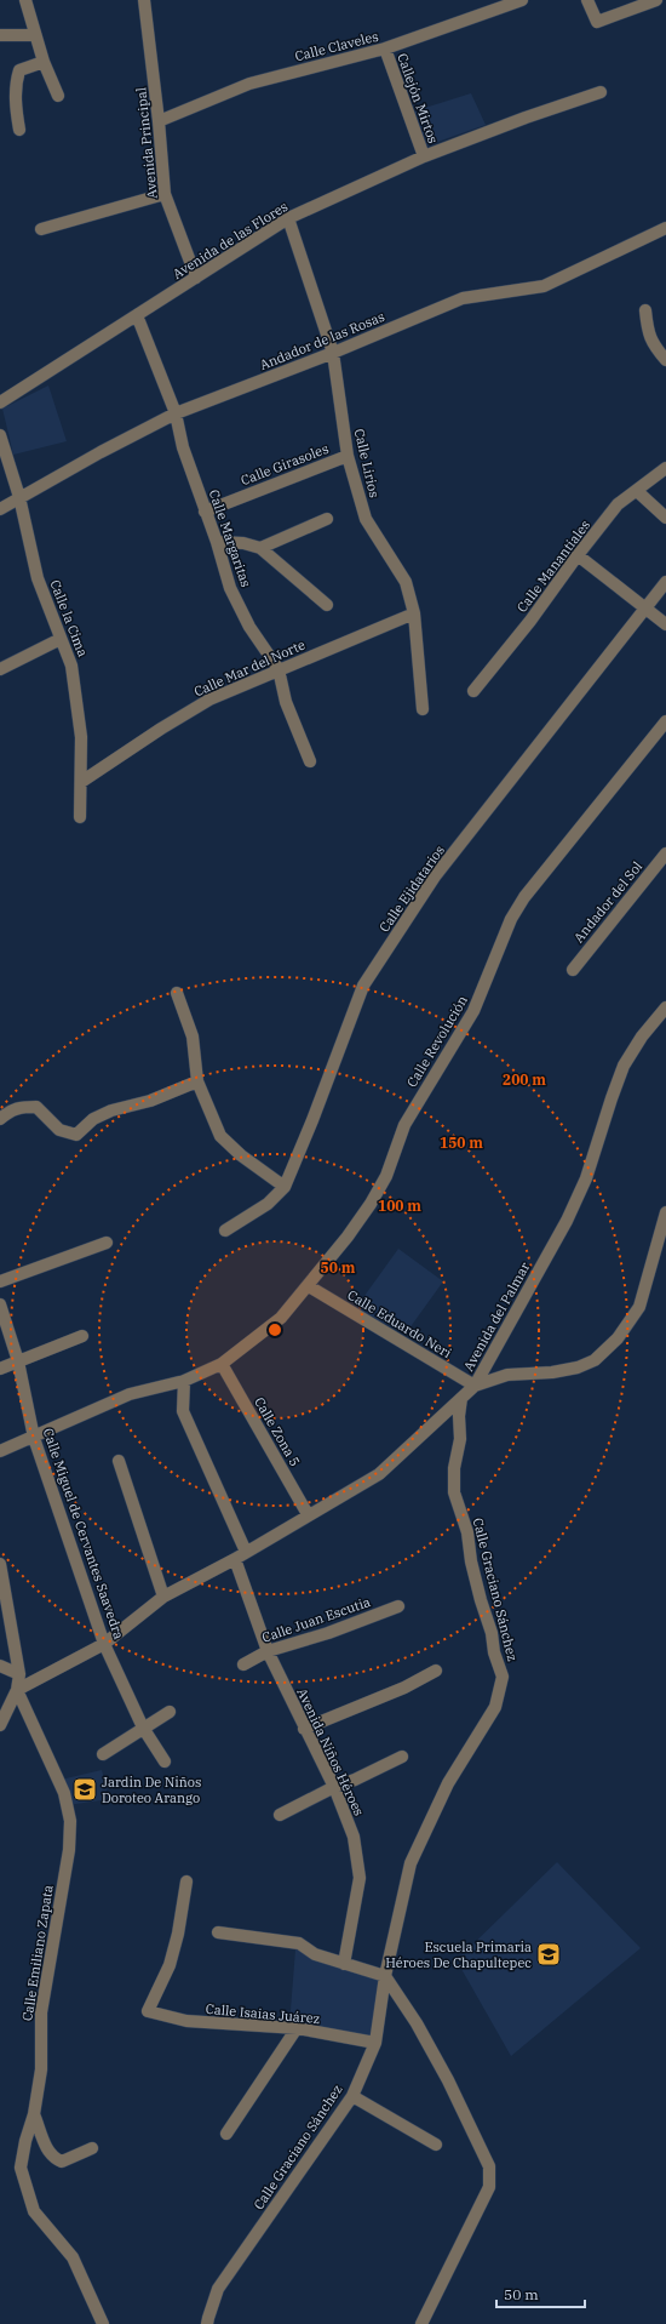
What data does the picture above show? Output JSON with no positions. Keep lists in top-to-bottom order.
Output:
{
  "streets": {
    "street": [
      "Calle Claveles",
      "Callejón Mirtos",
      "Avenida Principal",
      "Avenida de las Flores",
      "Andador de las Rosas",
      "Calle Lirios",
      "Calle Girasoles",
      "Calle Margaritas",
      "Calle Manantiales",
      "Calle la Cima",
      "Calle Mar del Norte",
      "Calle Ejidatarios",
      "Andador del Sol",
      "Calle Revolución",
      "Avenida del Palmar",
      "Calle Eduardo Neri",
      "Calle Zona 5",
      "Calle Miguel de Cervantes Saavedra",
      "Calle Graciano Sánchez",
      "Calle Juan Escutia",
      "Avenida Niños Héroes",
      "Calle Emiliano Zapata",
      "Calle Isaias Juárez"
    ]
  },
  "crossings": [
    ["Calle Claveles", "Callejón Mirtos"],
    ["Calle Claveles", "Avenida Principal"],
    ["Callejón Mirtos", "Avenida de las Flores"],
    ["Avenida Principal", "Avenida de las Flores"],
    ["Avenida de las Flores", "Calle Lirios"],
    ["Avenida de las Flores", "Calle Margaritas"],
    ["Andador de las Rosas", "Calle Lirios"],
    ["Andador de las Rosas", "Calle Margaritas"],
    ["Andador de las Rosas", "Calle la Cima"],
    ["Calle Lirios", "Calle Girasoles"],
    ["Calle Lirios", "Calle Mar del Norte"],
    ["Calle Girasoles", "Calle Margaritas"],
    ["Calle Margaritas", "Calle Mar del Norte"],
    ["Calle la Cima", "Calle Mar del Norte"],
    ["Calle Revolución", "Calle Eduardo Neri"],
    ["Calle Revolución", "Calle Zona 5"],
    ["Calle Revolución", "Calle Miguel de Cervantes Saavedra"],
    ["Avenida del Palmar", "Calle Eduardo Neri"],
    ["Avenida del Palmar", "Calle Zona 5"],
    ["Avenida del Palmar", "Calle Miguel de Cervantes Saavedra"],
    ["Avenida del Palmar", "Calle Graciano Sánchez"],
    ["Avenida del Palmar", "Avenida Niños Héroes"],
    ["Avenida del Palmar", "Calle Emiliano Zapata"],
    ["Calle Graciano Sánchez", "Calle Isaias Juárez"],
    ["Calle Juan Escutia", "Avenida Niños Héroes"]
  ],
  "places": {
    "school or university": ["Jardin De Niños Doroteo Arango", "Escuela Primaria Héroes De Chapultepec"]
  },
  "scale_bar": "50 m",
  "rings": [
    "200 m",
    "150 m",
    "100 m",
    "50 m"
  ]
}
